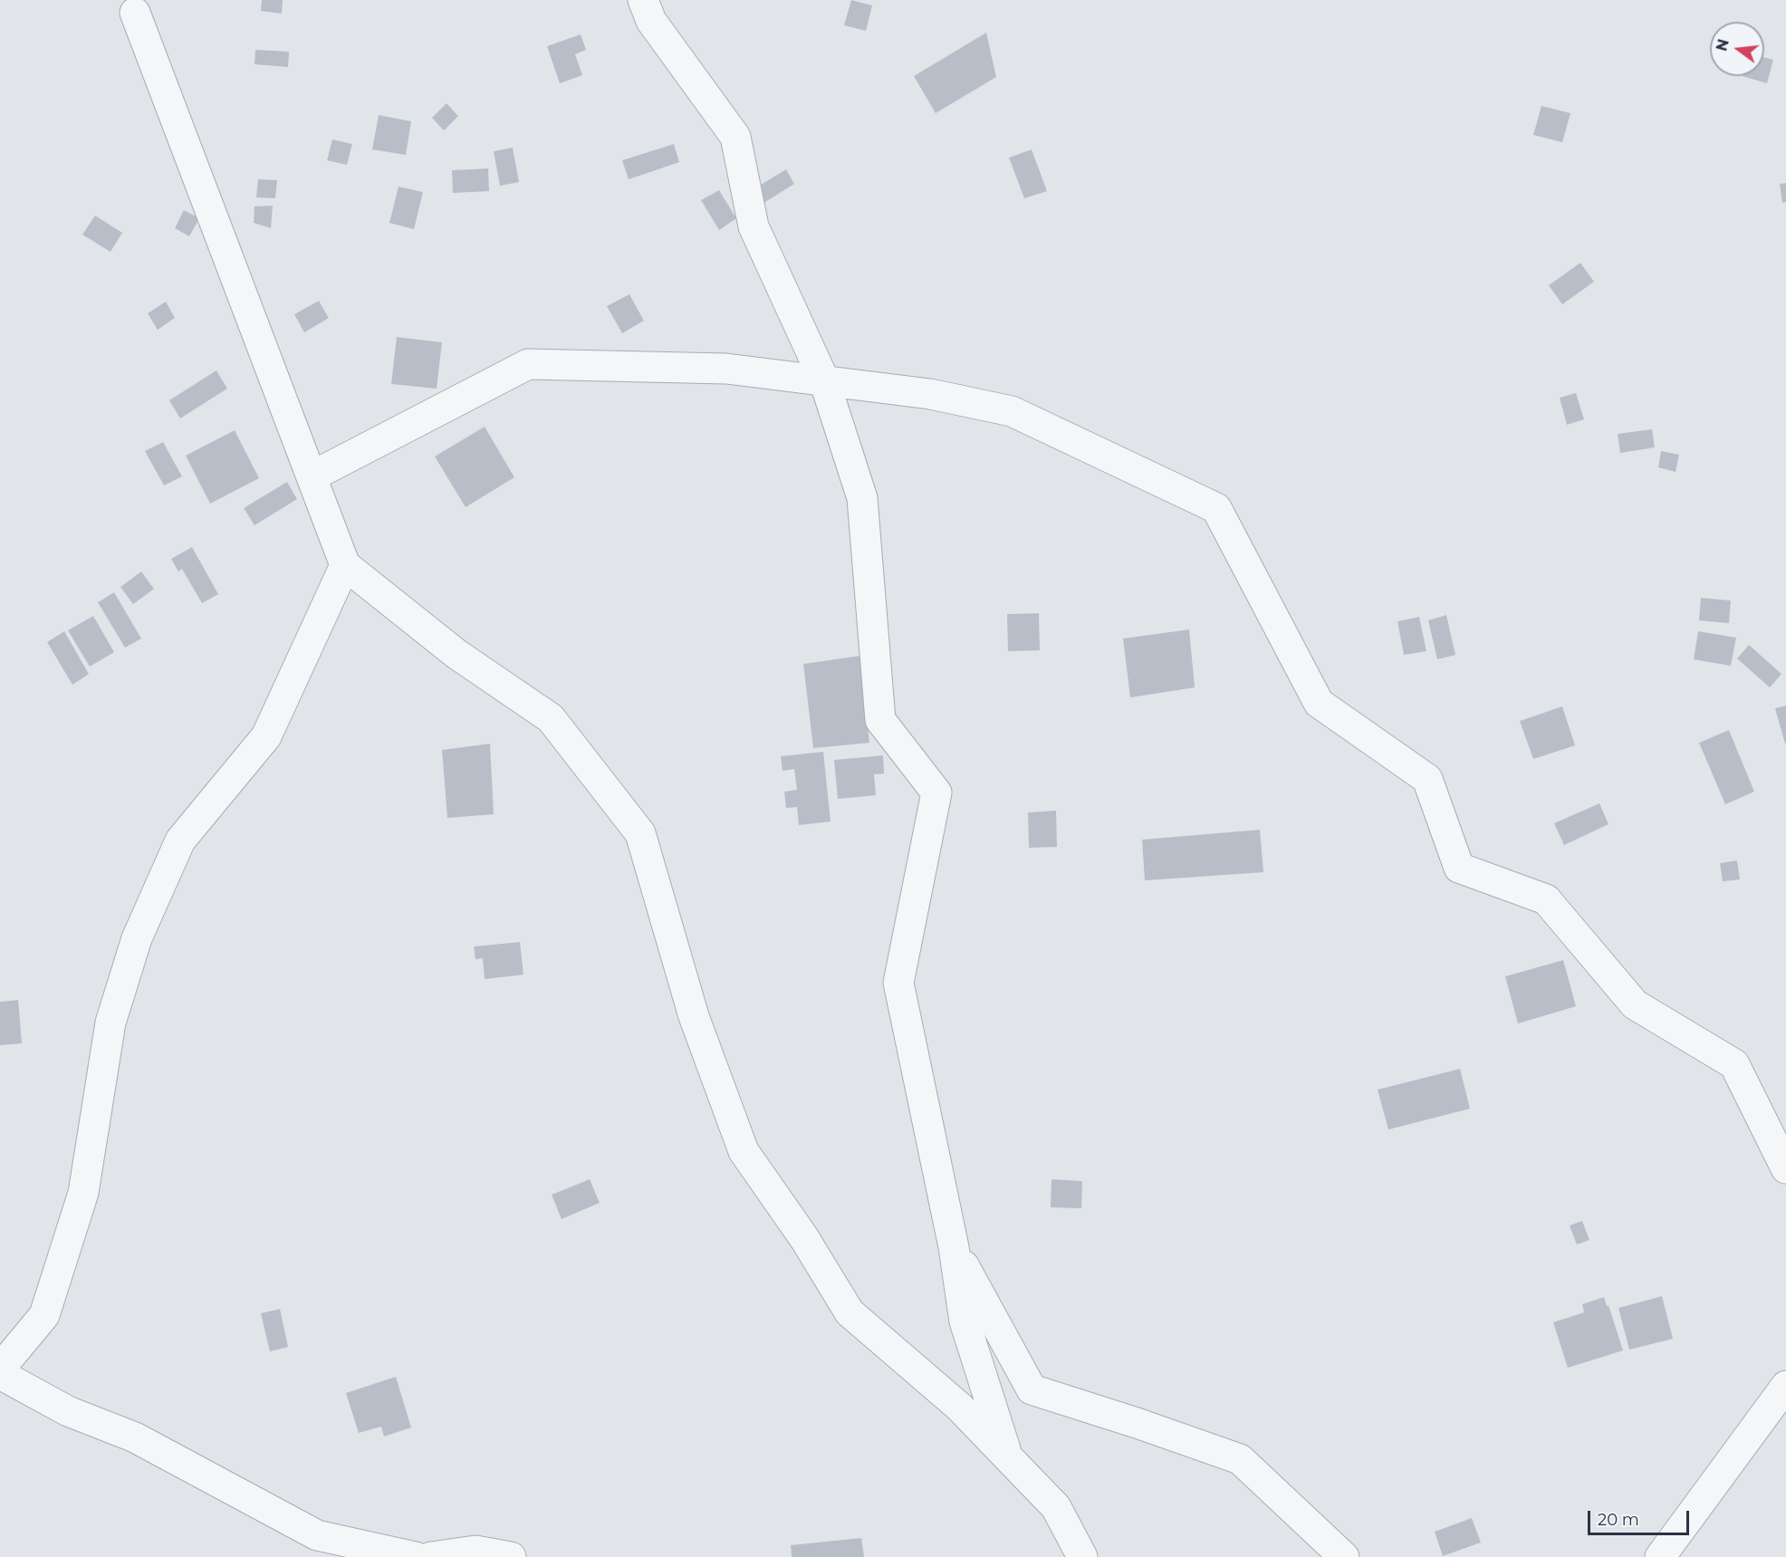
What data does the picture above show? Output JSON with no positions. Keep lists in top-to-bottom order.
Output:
{
  "scale_bar": "20 m",
  "north": "left"
}
